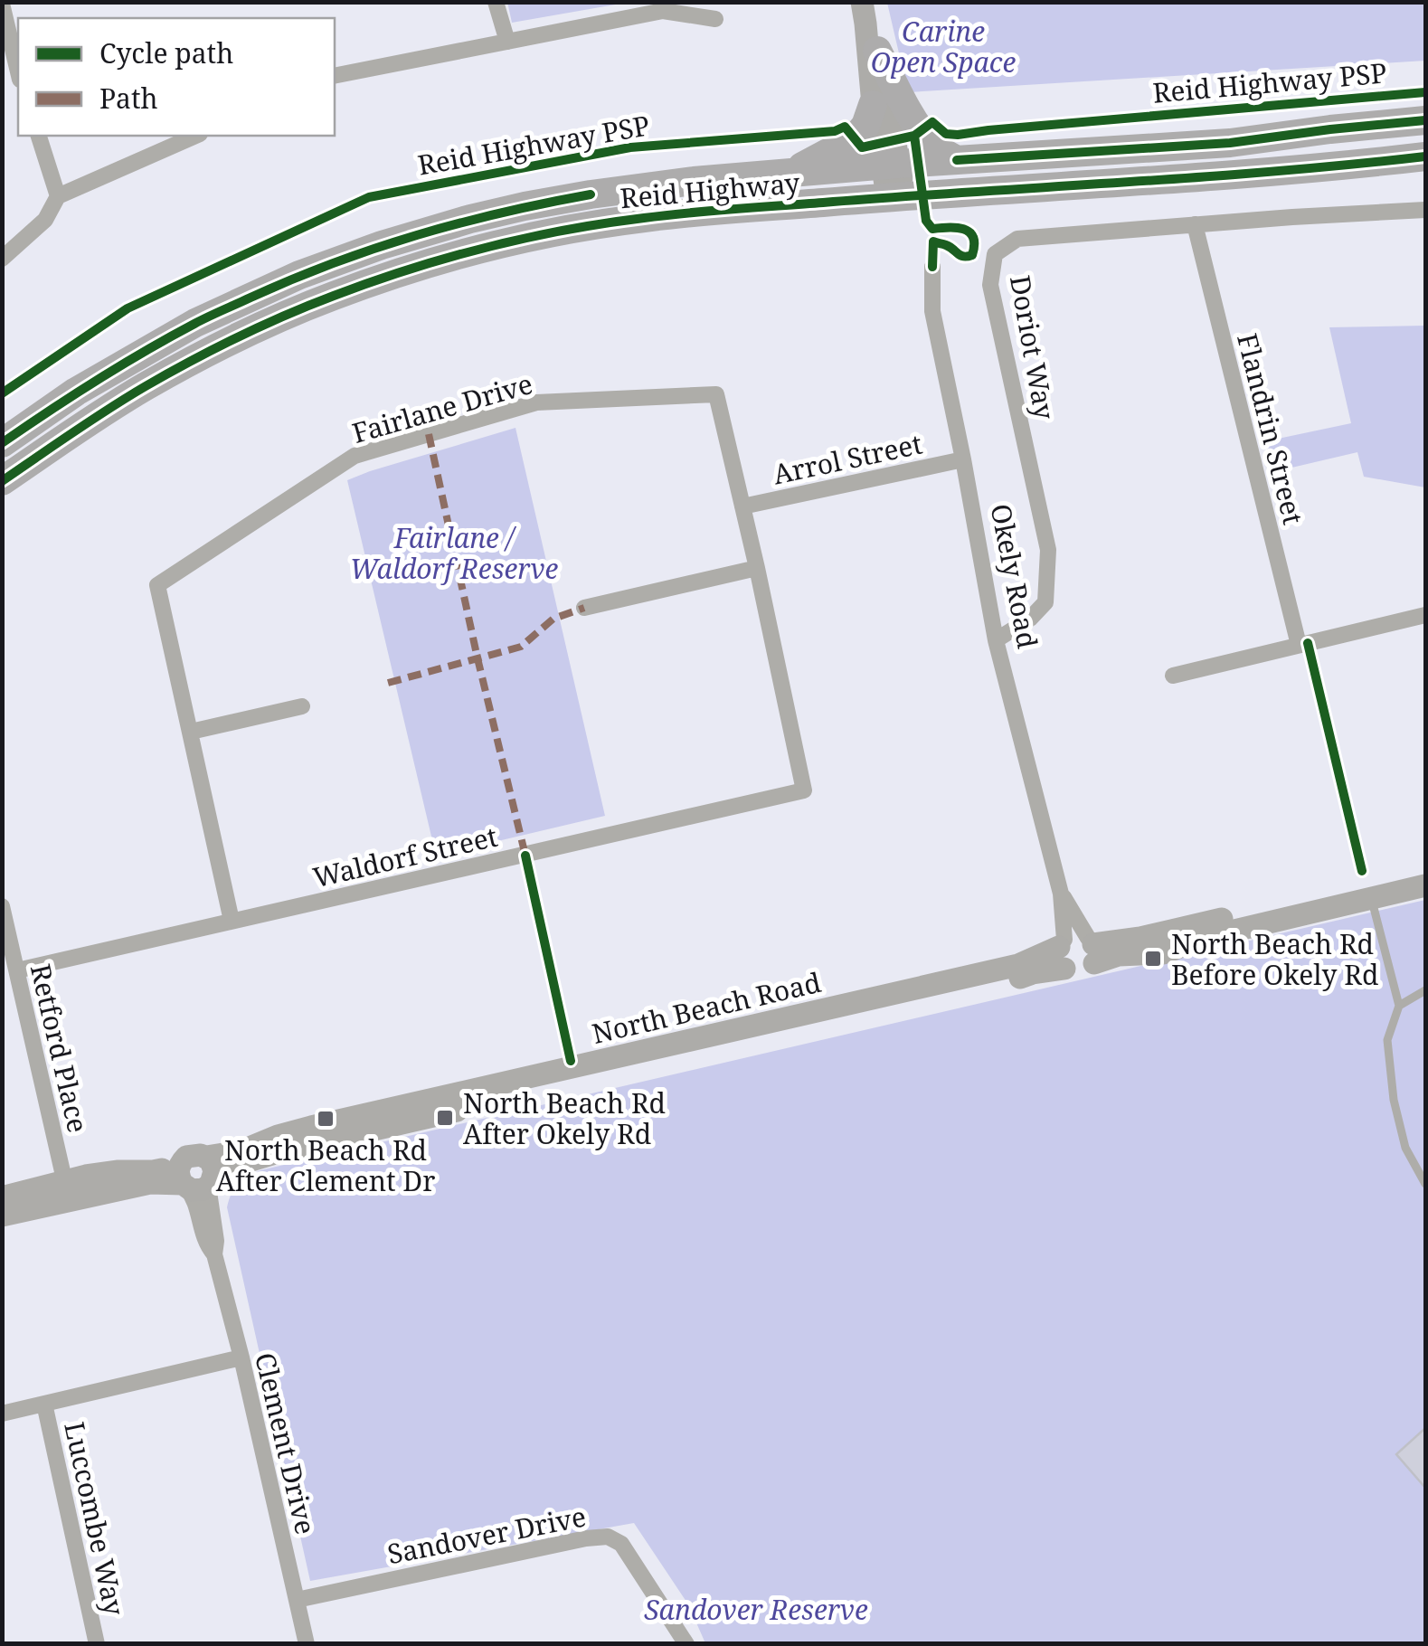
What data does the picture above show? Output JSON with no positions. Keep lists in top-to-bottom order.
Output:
{
  "streets": {
    "highway": ["Reid Highway"],
    "main road": ["North Beach Road"],
    "street": [
      "Doriot Way",
      "Fairlane Drive",
      "Flandrin Street",
      "Arrol Street",
      "Okely Road",
      "Waldorf Street",
      "Retford Place",
      "Clement Drive",
      "Luccombe Way",
      "Sandover Drive"
    ],
    "cycle path": ["Reid Highway PSP"]
  },
  "crossings": [
    ["Doriot Way", "Flandrin Street"],
    ["Doriot Way", "Okely Road"],
    ["Fairlane Drive", "Arrol Street"],
    ["Fairlane Drive", "Waldorf Street"],
    ["Arrol Street", "Okely Road"],
    ["Okely Road", "North Beach Road"],
    ["Waldorf Street", "Retford Place"],
    ["North Beach Road", "Retford Place"],
    ["North Beach Road", "Clement Drive"],
    ["Clement Drive", "Sandover Drive"]
  ],
  "parks": ["Carine Open Space", "Fairlane / Waldorf Reserve", "Sandover Reserve"],
  "places": {
    "transit": ["North Beach Rd Before Okely Rd", "North Beach Rd After Okely Rd", "North Beach Rd After Clement Dr"]
  },
  "legend": ["Cycle path", "Path"]
}
